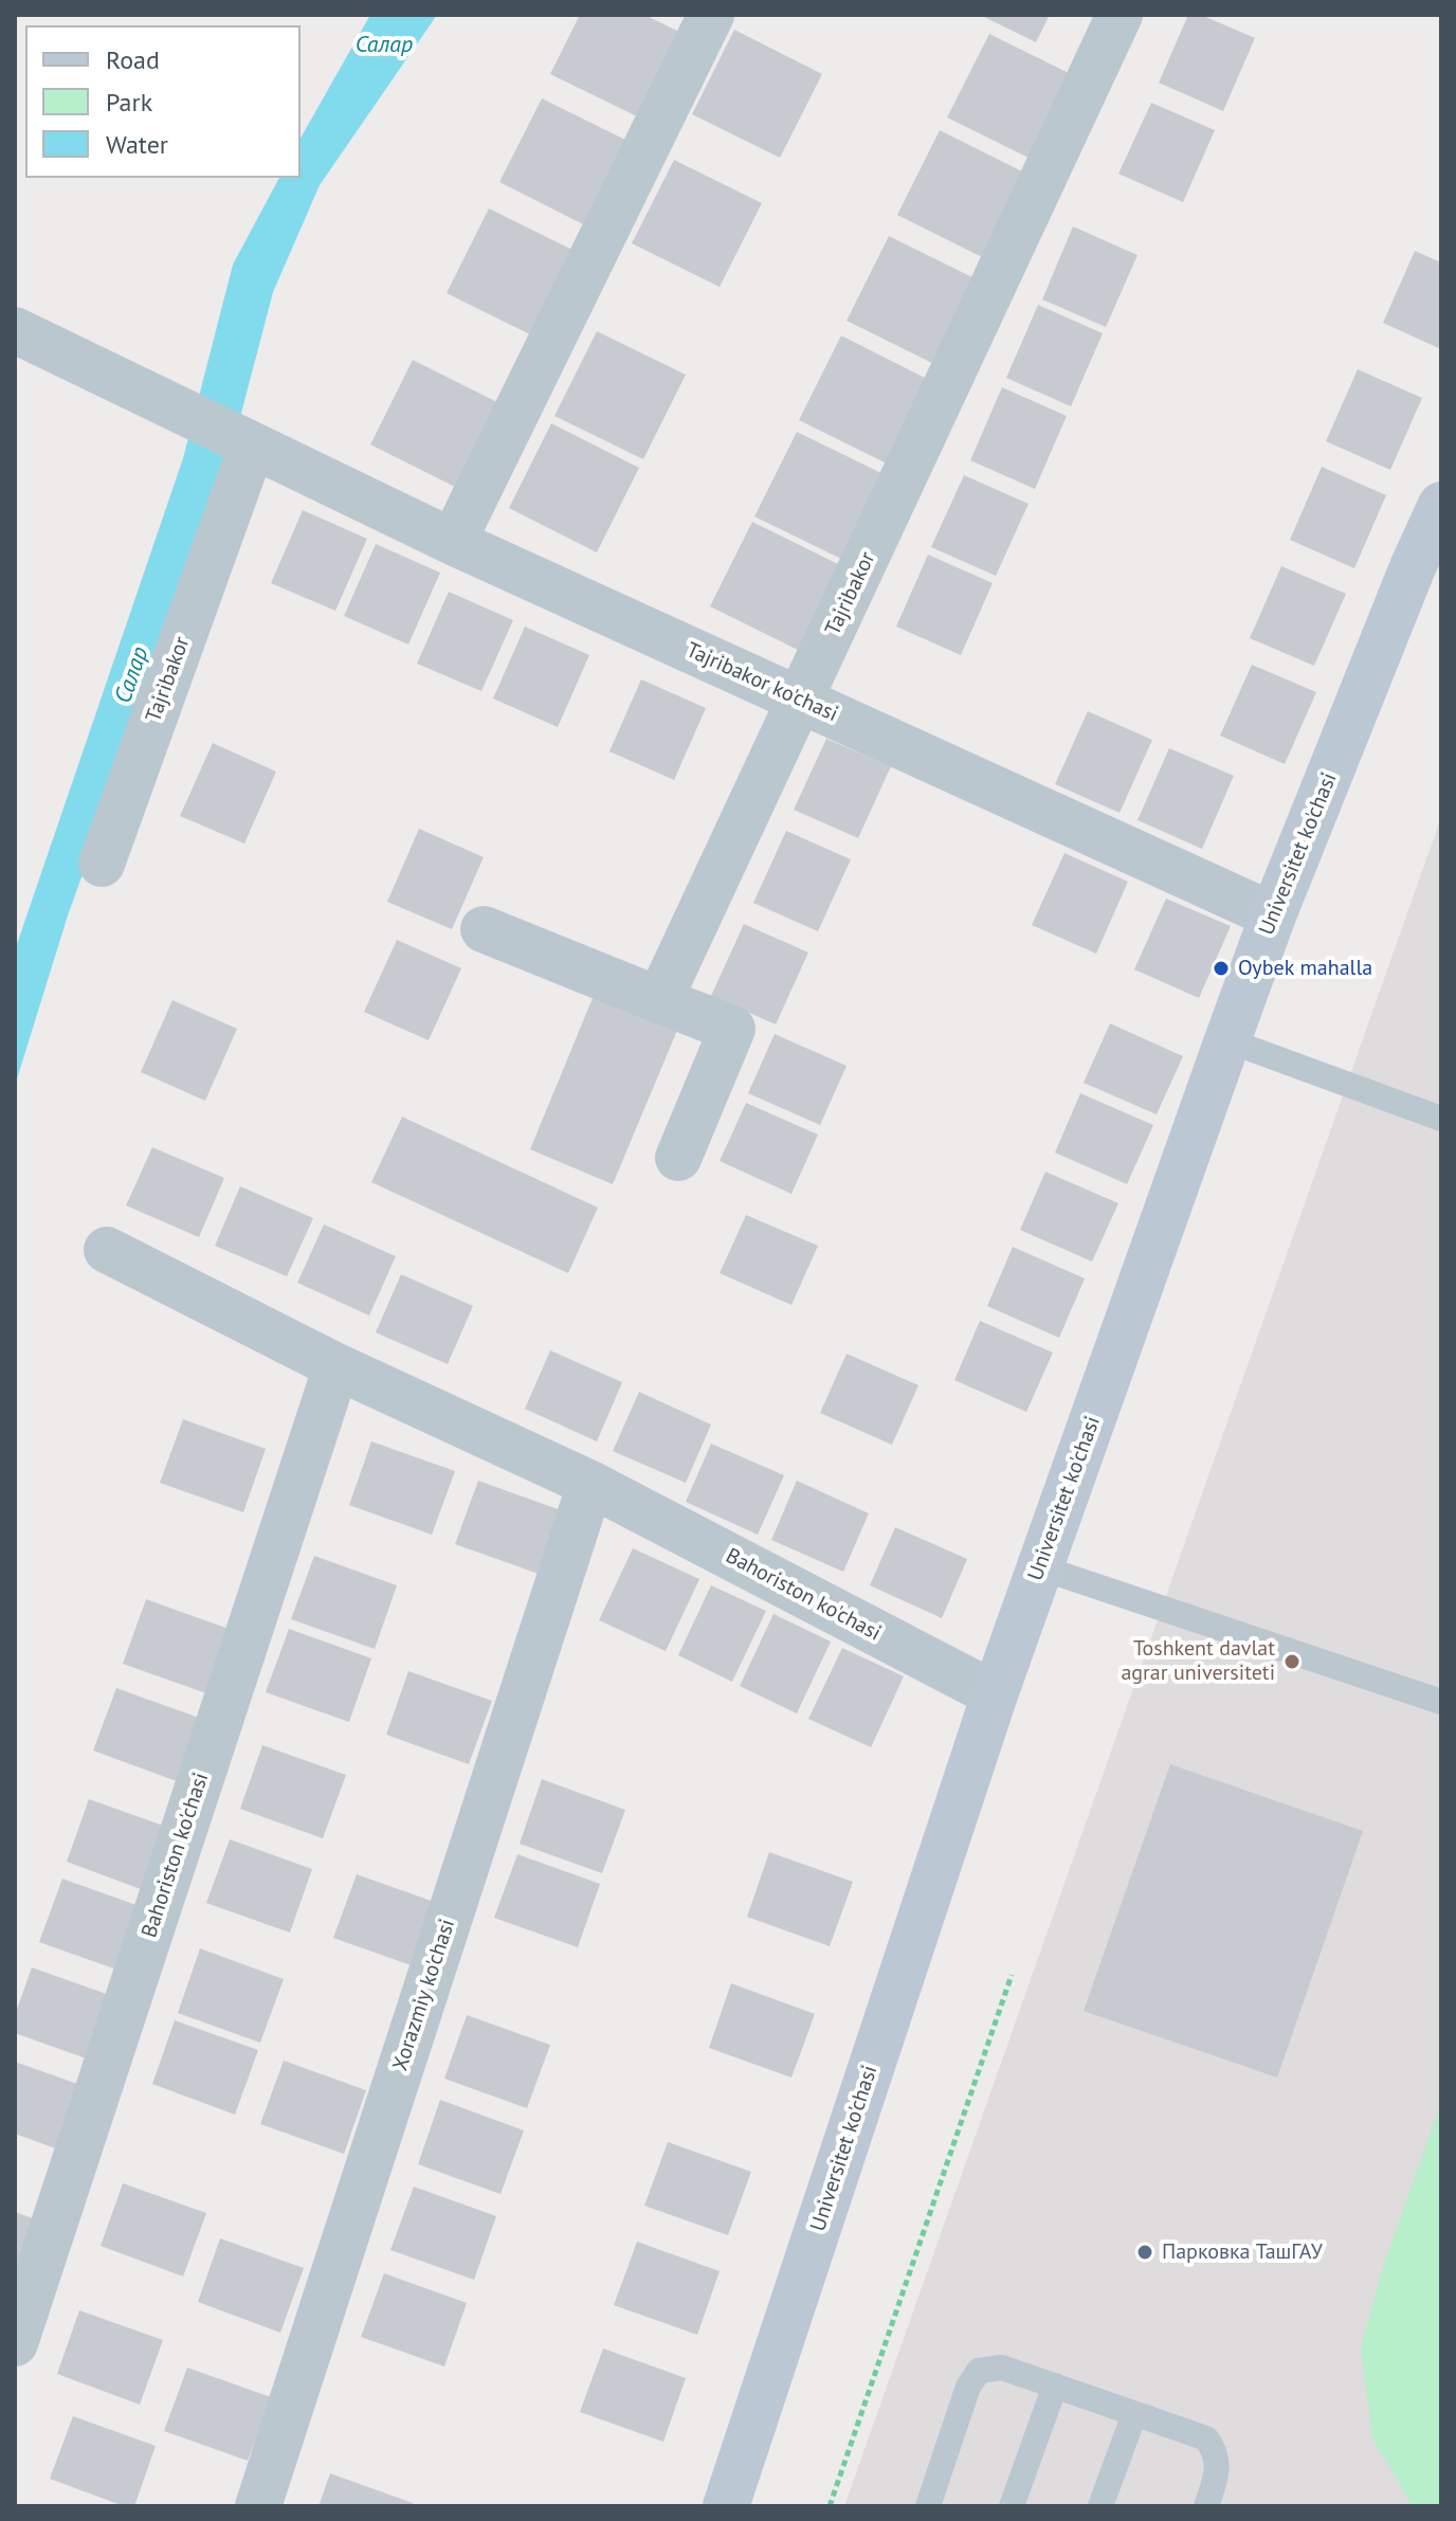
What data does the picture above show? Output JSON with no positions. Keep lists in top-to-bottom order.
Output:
{
  "streets": {
    "main road": ["Universitet ko'chasi"],
    "street": [
      "Tajribakor",
      "Tajribakor ko'chasi",
      "Bahoriston ko'chasi",
      "Xorazmiy ko'chasi"
    ]
  },
  "crossings": [
    ["Tajribakor", "Tajribakor ko'chasi"],
    ["Tajribakor ko'chasi", "Universitet ko'chasi"],
    ["Universitet ko'chasi", "Bahoriston ko'chasi"],
    ["Bahoriston ko'chasi", "Xorazmiy ko'chasi"]
  ],
  "water": ["Салар"],
  "places": ["Oybek mahalla", "Toshkent davlat agrar universiteti", "Парковка ТашГАУ"],
  "legend": ["Road", "Park", "Water"]
}
